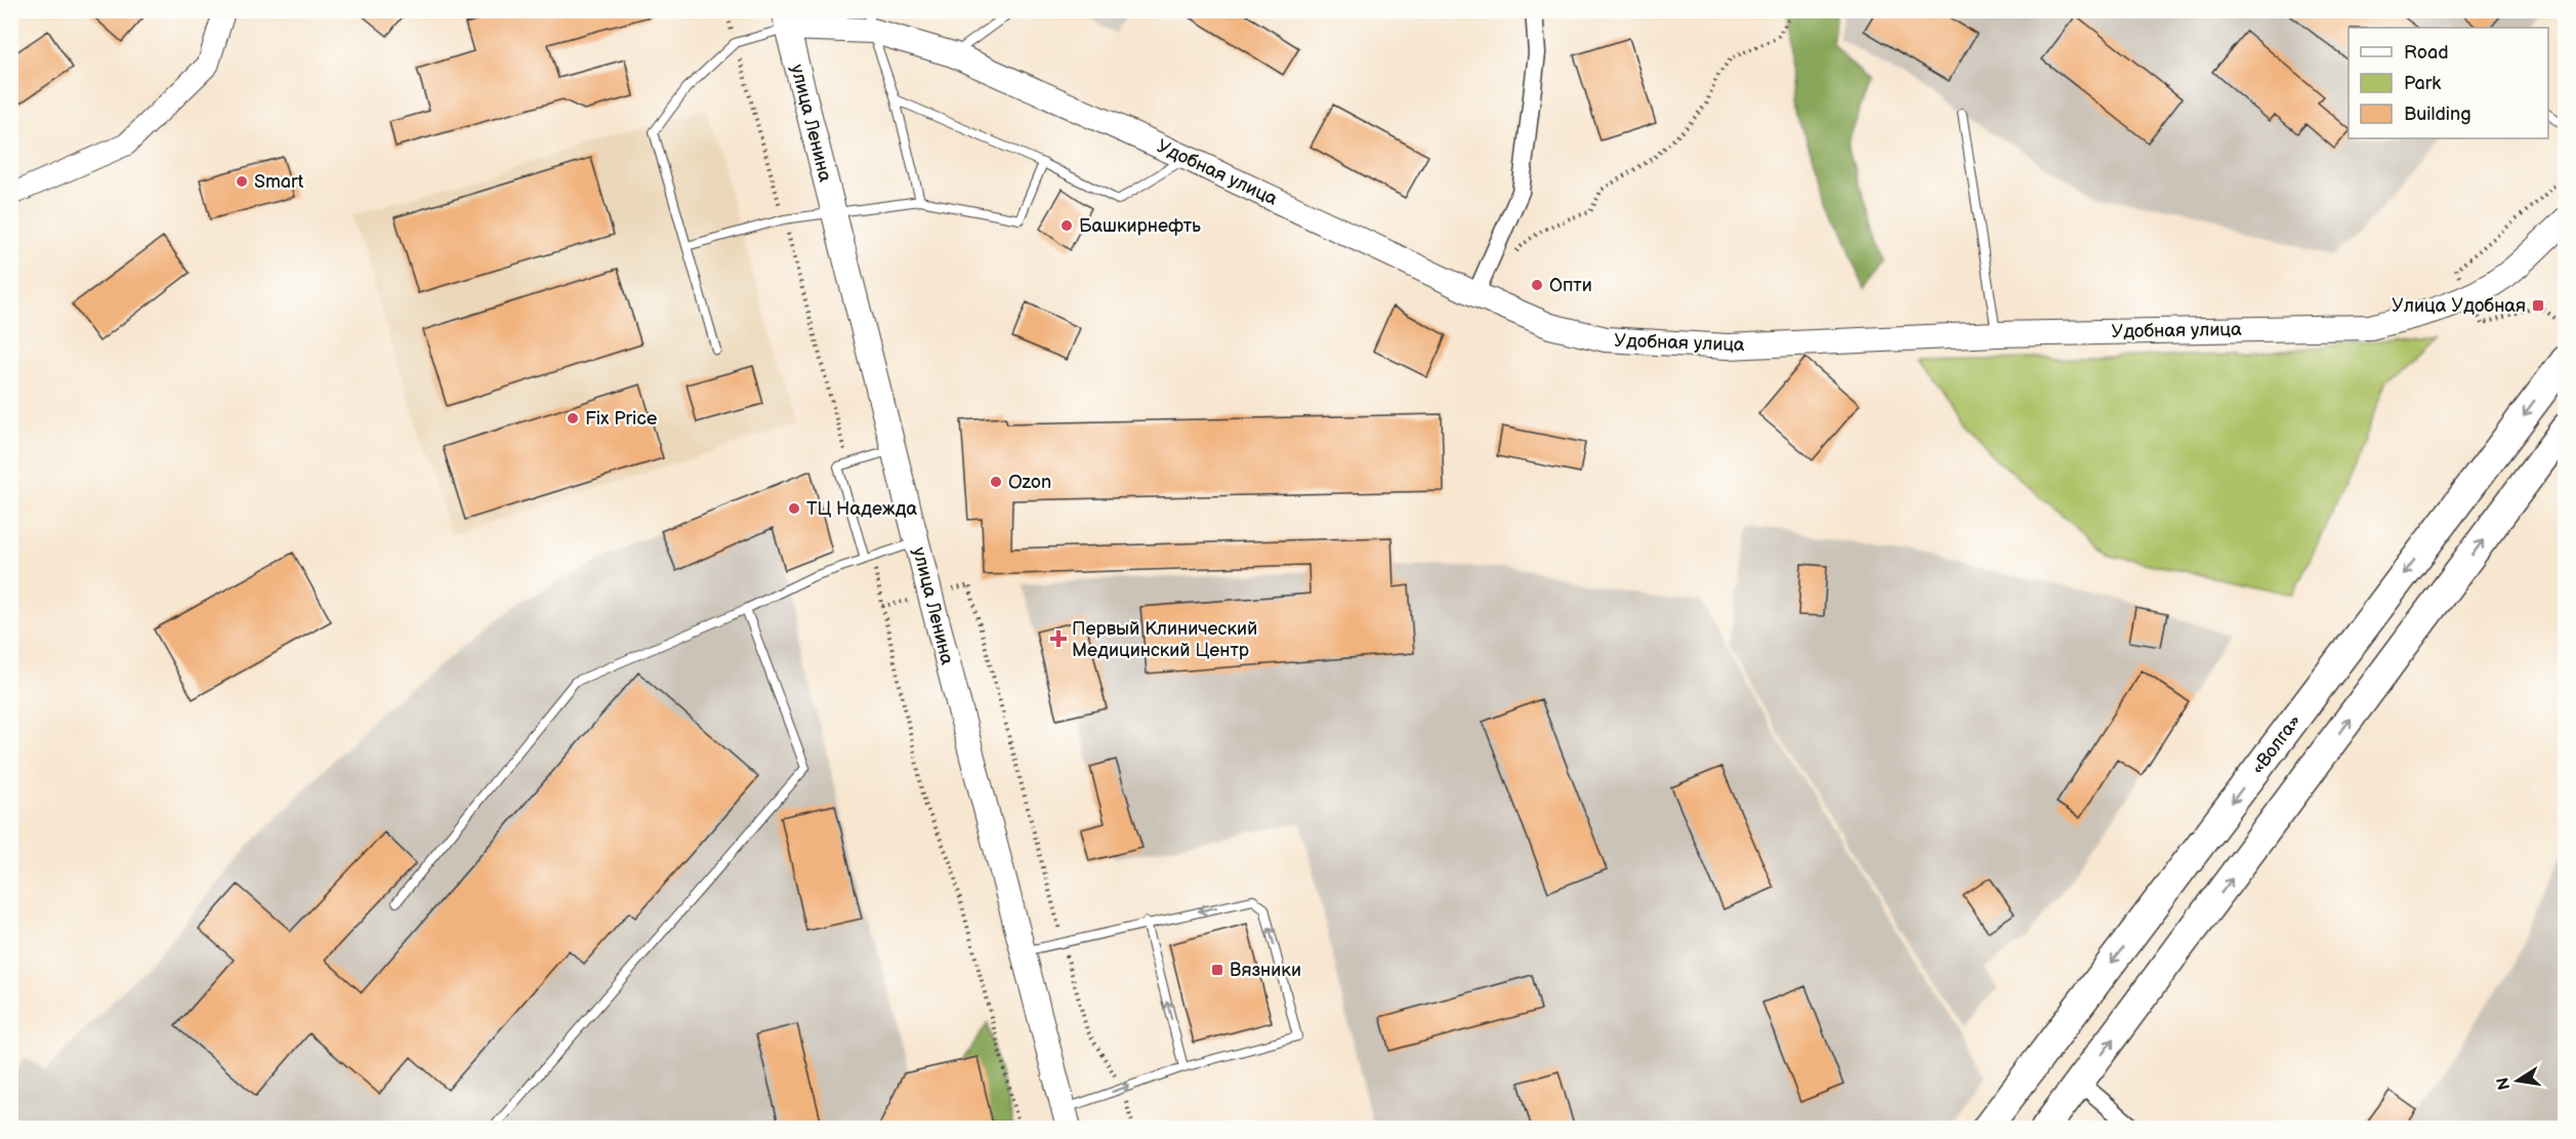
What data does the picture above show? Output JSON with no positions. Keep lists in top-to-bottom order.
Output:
{
  "streets": {
    "highway": ["«Волга»"],
    "main road": ["улица Ленина", "Удобная улица"]
  },
  "crossings": [
    ["улица Ленина", "Удобная улица"]
  ],
  "places": {
    "other": [
      "Smart",
      "Башкирнефть",
      "Опти",
      "Fix Price",
      "Ozon",
      "ТЦ Надежда"
    ],
    "transit": ["Улица Удобная", "Вязники"],
    "health": ["Первый Клинический Медицинский Центр"]
  },
  "legend": ["Road", "Park", "Building"],
  "north": "left"
}
